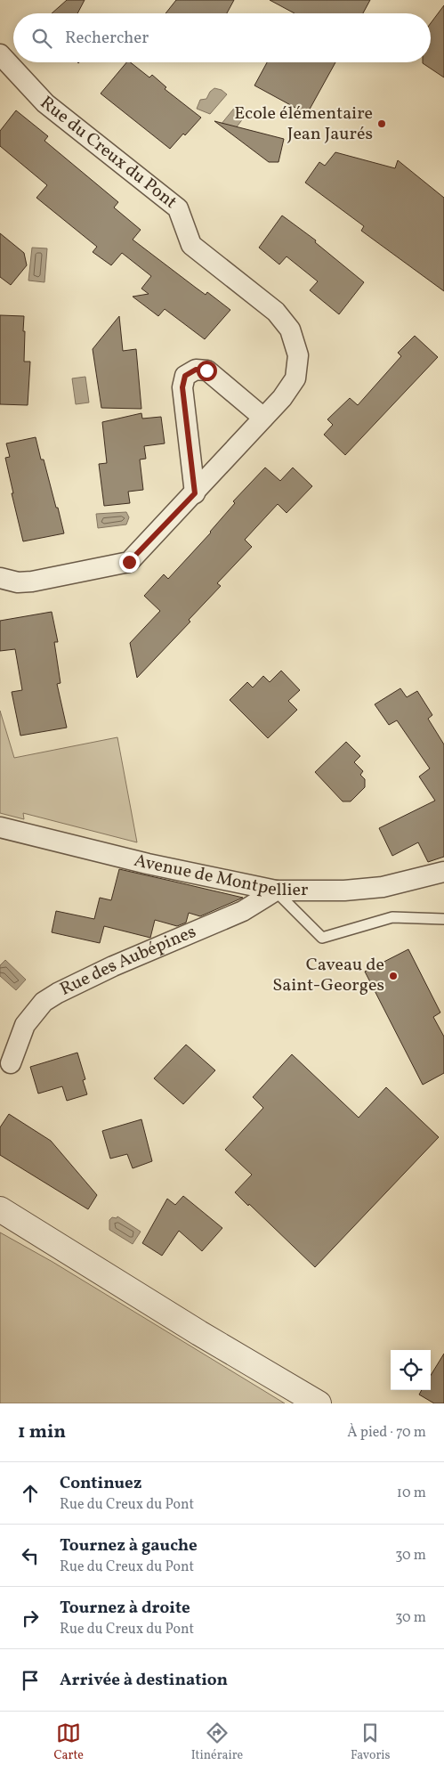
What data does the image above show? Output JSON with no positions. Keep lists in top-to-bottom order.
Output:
{
  "streets": {
    "street": ["Rue du Creux du Pont", "Avenue de Montpellier", "Rue des Aubépines"]
  },
  "crossings": [
    ["Avenue de Montpellier", "Rue des Aubépines"]
  ],
  "places": ["Ecole élémentaire Jean Jaurés", "Caveau de Saint-Georges"],
  "page": {
    "search": "Rechercher",
    "heading": ["1 min", "À pied · 70 m"],
    "list": [
      ["Continuez", "Rue du Creux du Pont", "10 m"],
      ["Tournez à gauche", "Rue du Creux du Pont", "30 m"],
      ["Tournez à droite", "Rue du Creux du Pont", "30 m"],
      "Arrivée à destination"
    ],
    "nav": ["Carte", "Itinéraire", "Favoris"]
  }
}
